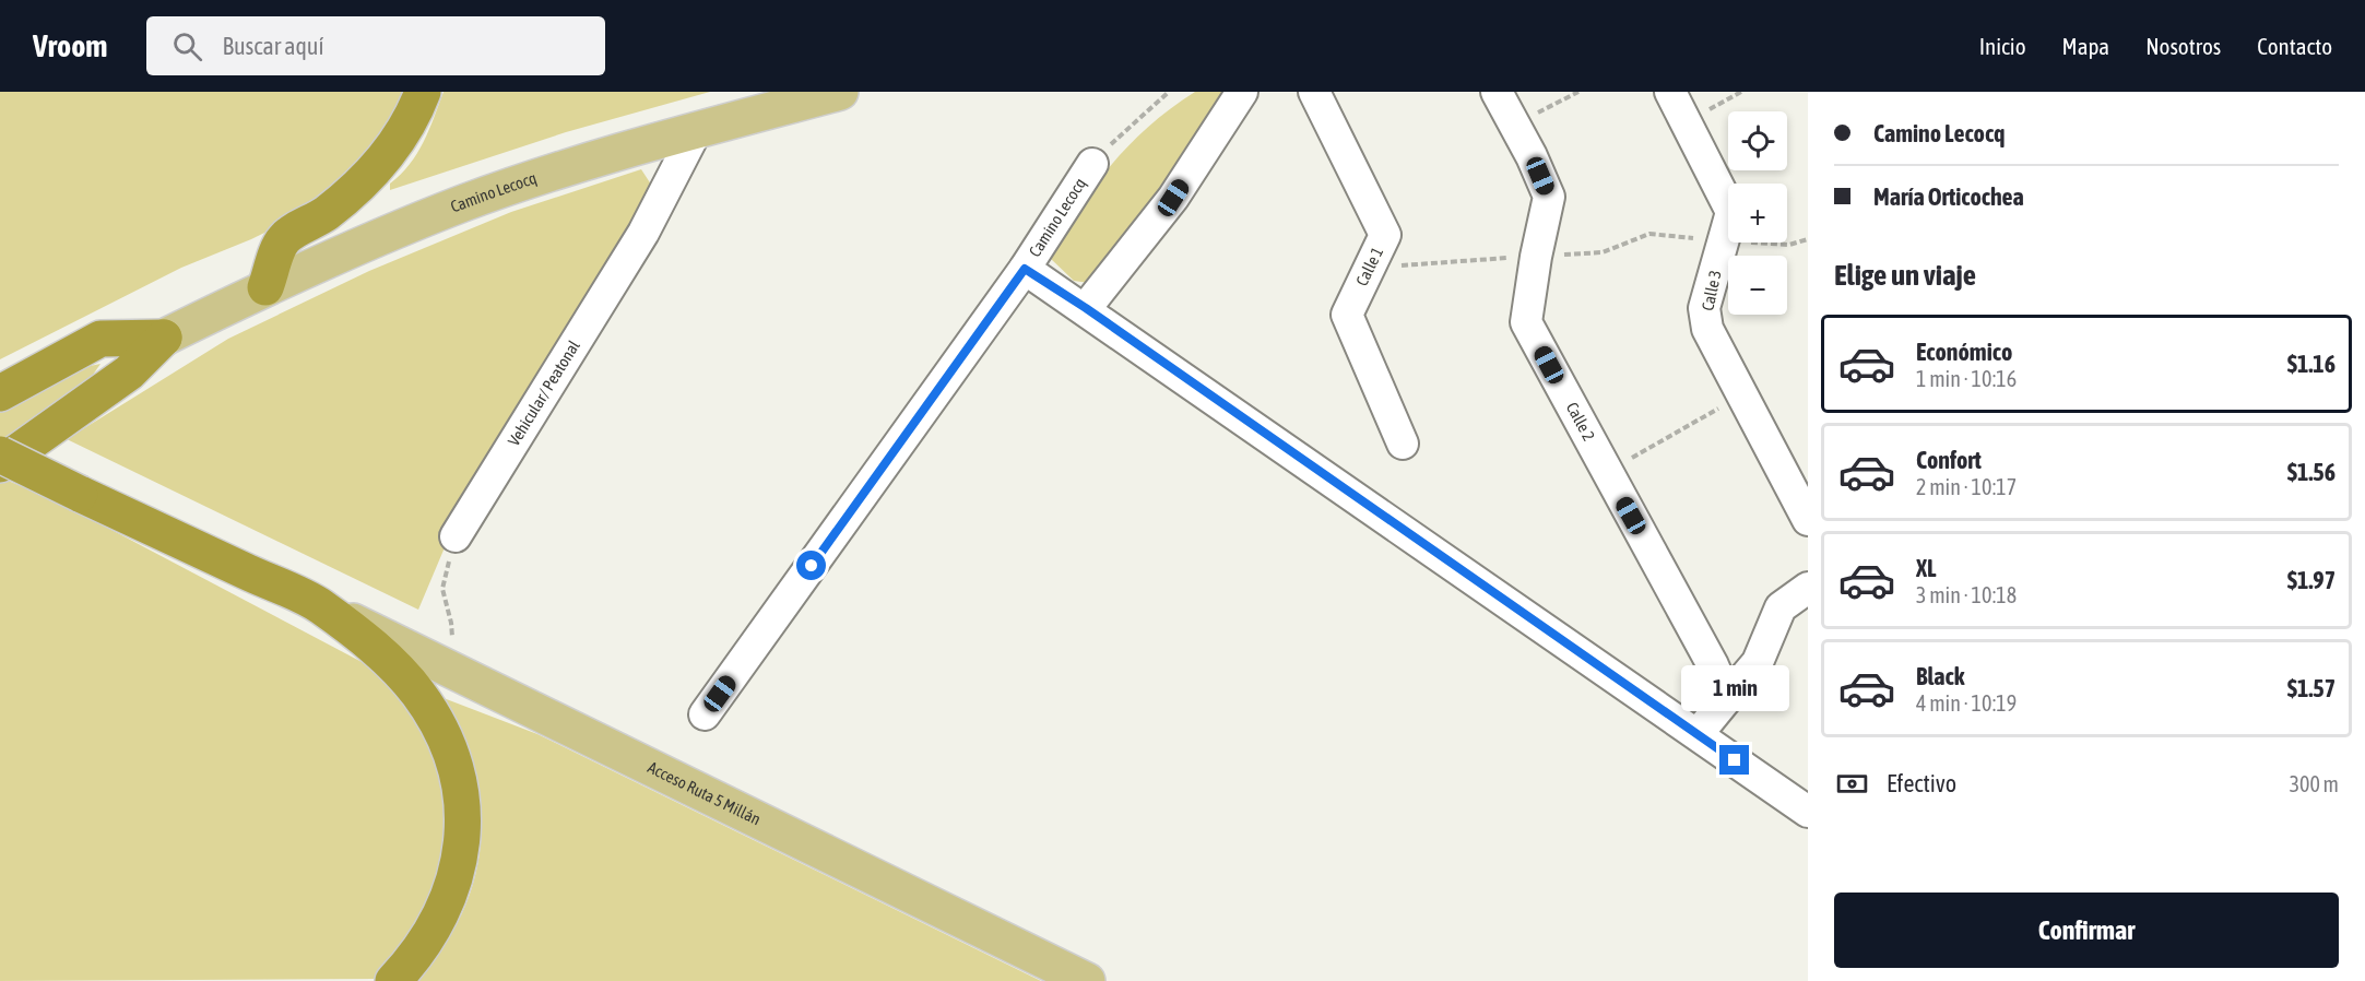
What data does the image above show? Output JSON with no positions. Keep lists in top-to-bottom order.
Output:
{
  "streets": {
    "main road": ["Camino Lecocq", "Acceso Ruta 5 Millán"],
    "street": [
      "Calle 1",
      "Calle 3",
      "Vehicular/ Peatonal",
      "Calle 2"
    ]
  },
  "crossings": [
    ["Camino Lecocq", "Vehicular/ Peatonal"]
  ],
  "page": {
    "header": "Vroom",
    "search": "Buscar aquí",
    "nav": [
      "Inicio",
      "Mapa",
      "Nosotros",
      "Contacto"
    ],
    "banner": ["Camino Lecocq", "María Orticochea"],
    "map_buttons": ["+", "−"],
    "heading": "Elige un viaje",
    "list": [
      {
        "name": "Económico",
        "note": "1 min · 10:16",
        "value": "$1.16"
      },
      {
        "name": "Confort",
        "note": "2 min · 10:17",
        "value": "$1.56"
      },
      {
        "name": "XL",
        "note": "3 min · 10:18",
        "value": "$1.97"
      },
      {
        "name": "Black",
        "note": "4 min · 10:19",
        "value": "$1.57"
      }
    ],
    "bubble": "1 min",
    "pay": ["Efectivo", "300 m"],
    "buttons": "Confirmar"
  }
}
